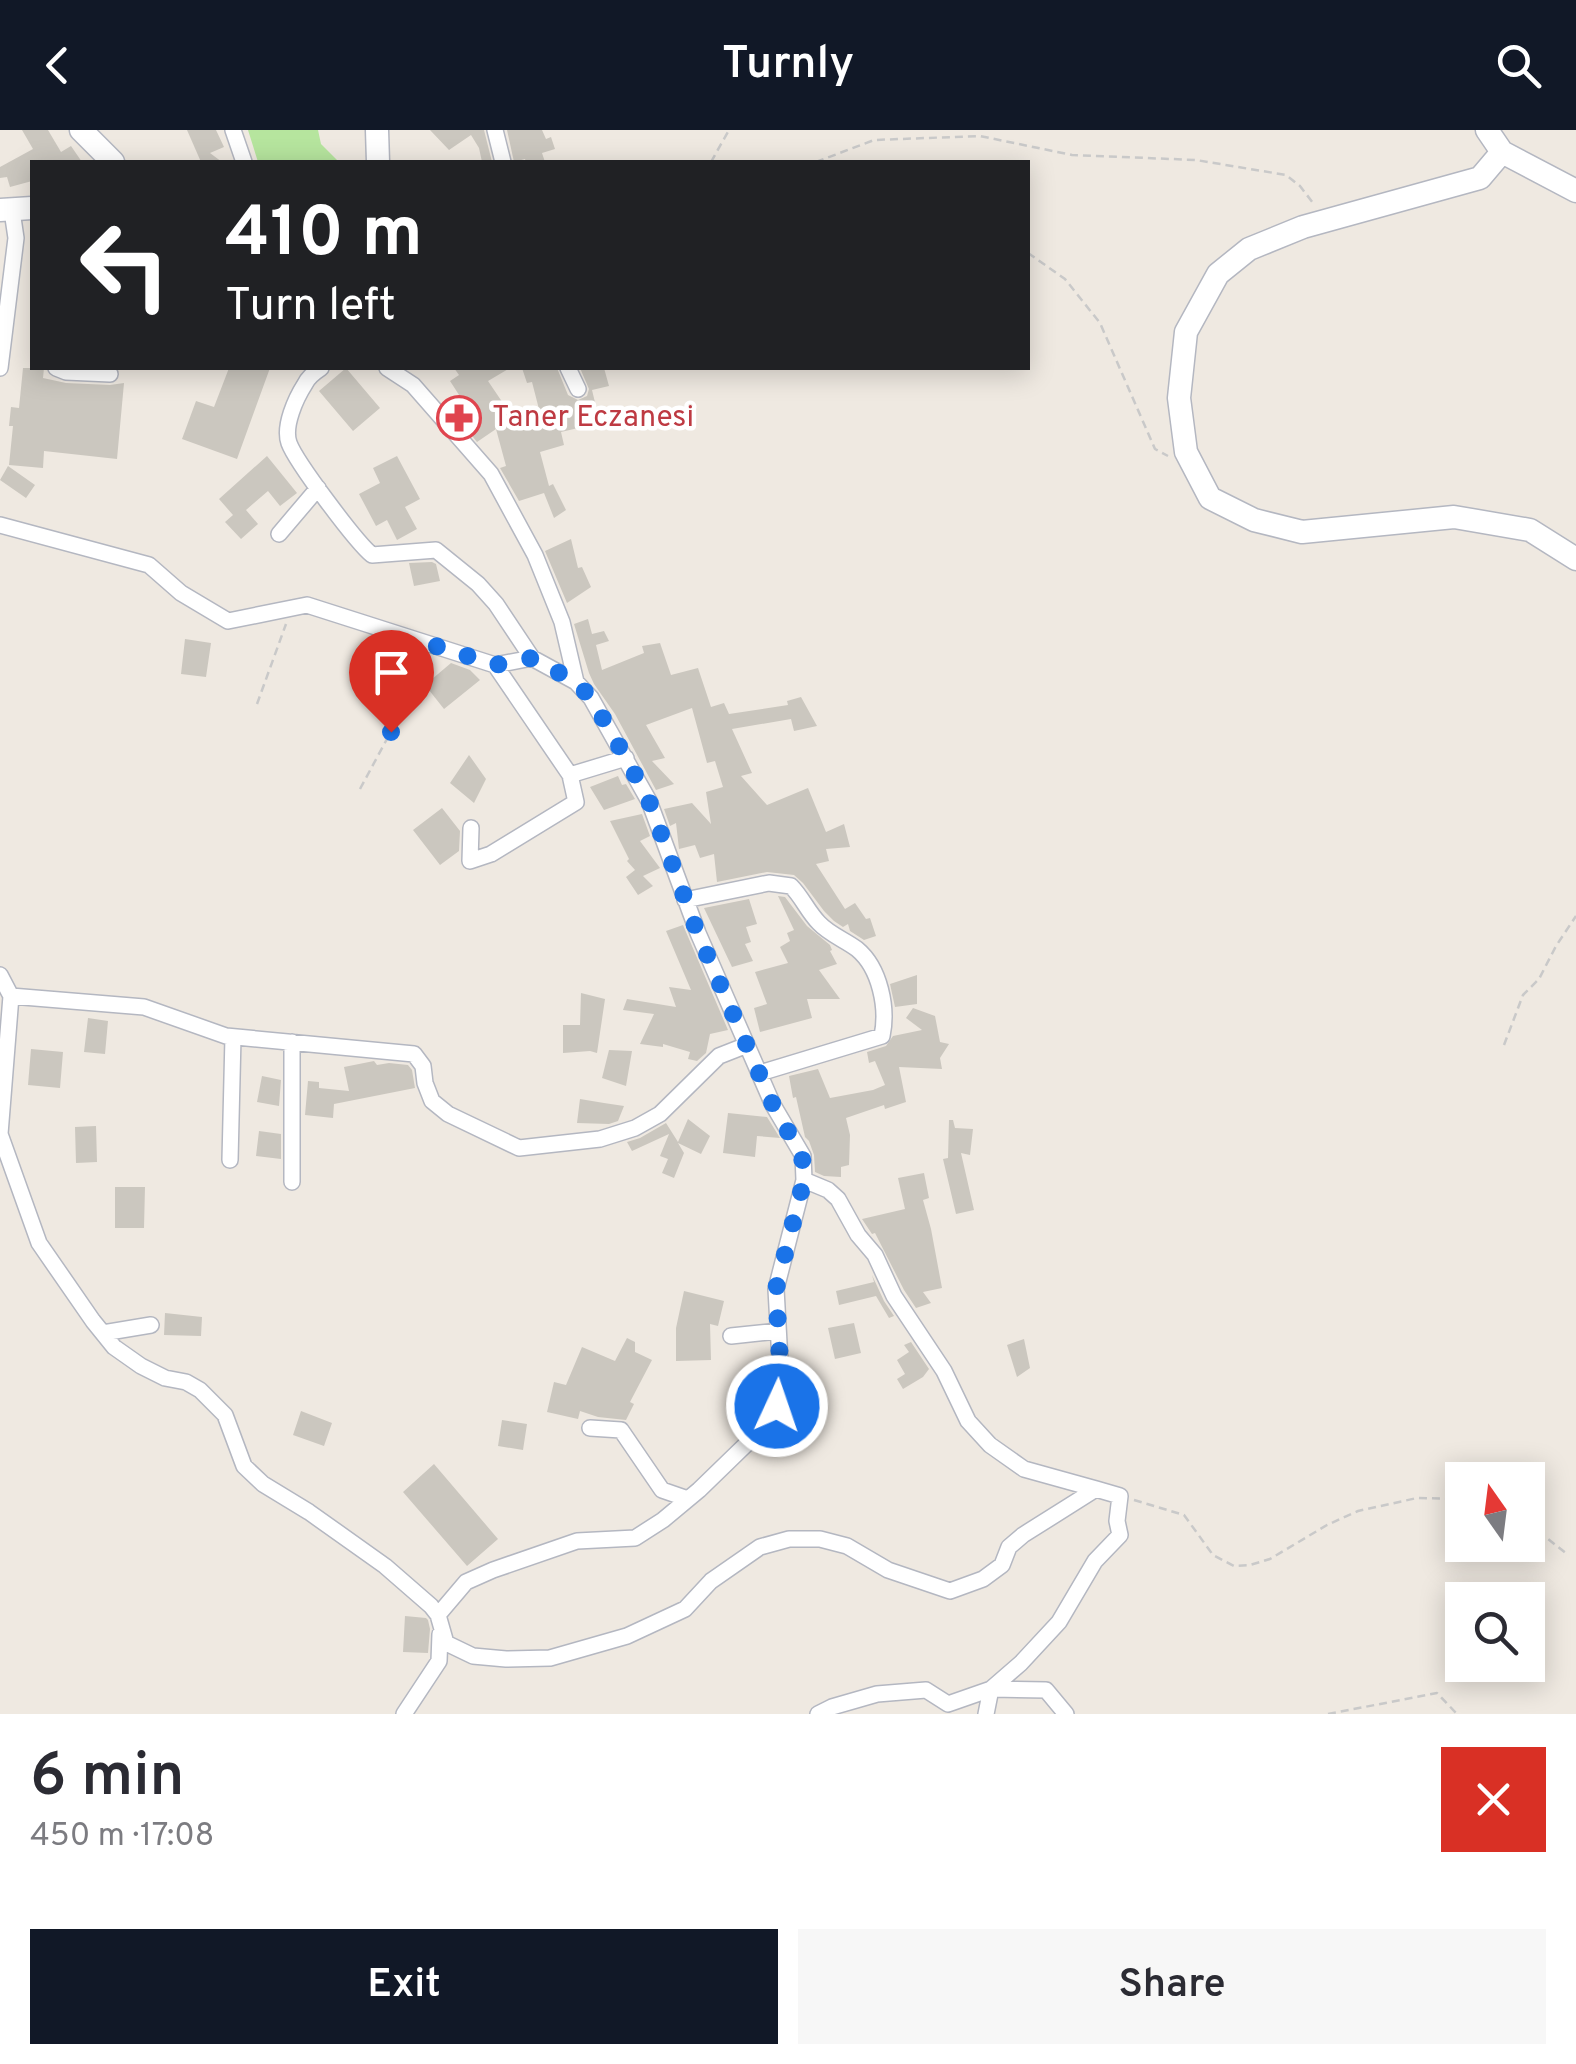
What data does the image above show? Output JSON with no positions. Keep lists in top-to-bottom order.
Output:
{
  "places": {
    "pharmacy": ["Taner Eczanesi"]
  },
  "north": "top",
  "page": {
    "header": "Turnly",
    "turn": ["410 m", "Turn left"],
    "heading": ["6 min", "450 m · 17:08"],
    "buttons": ["Exit", "Share"]
  }
}
